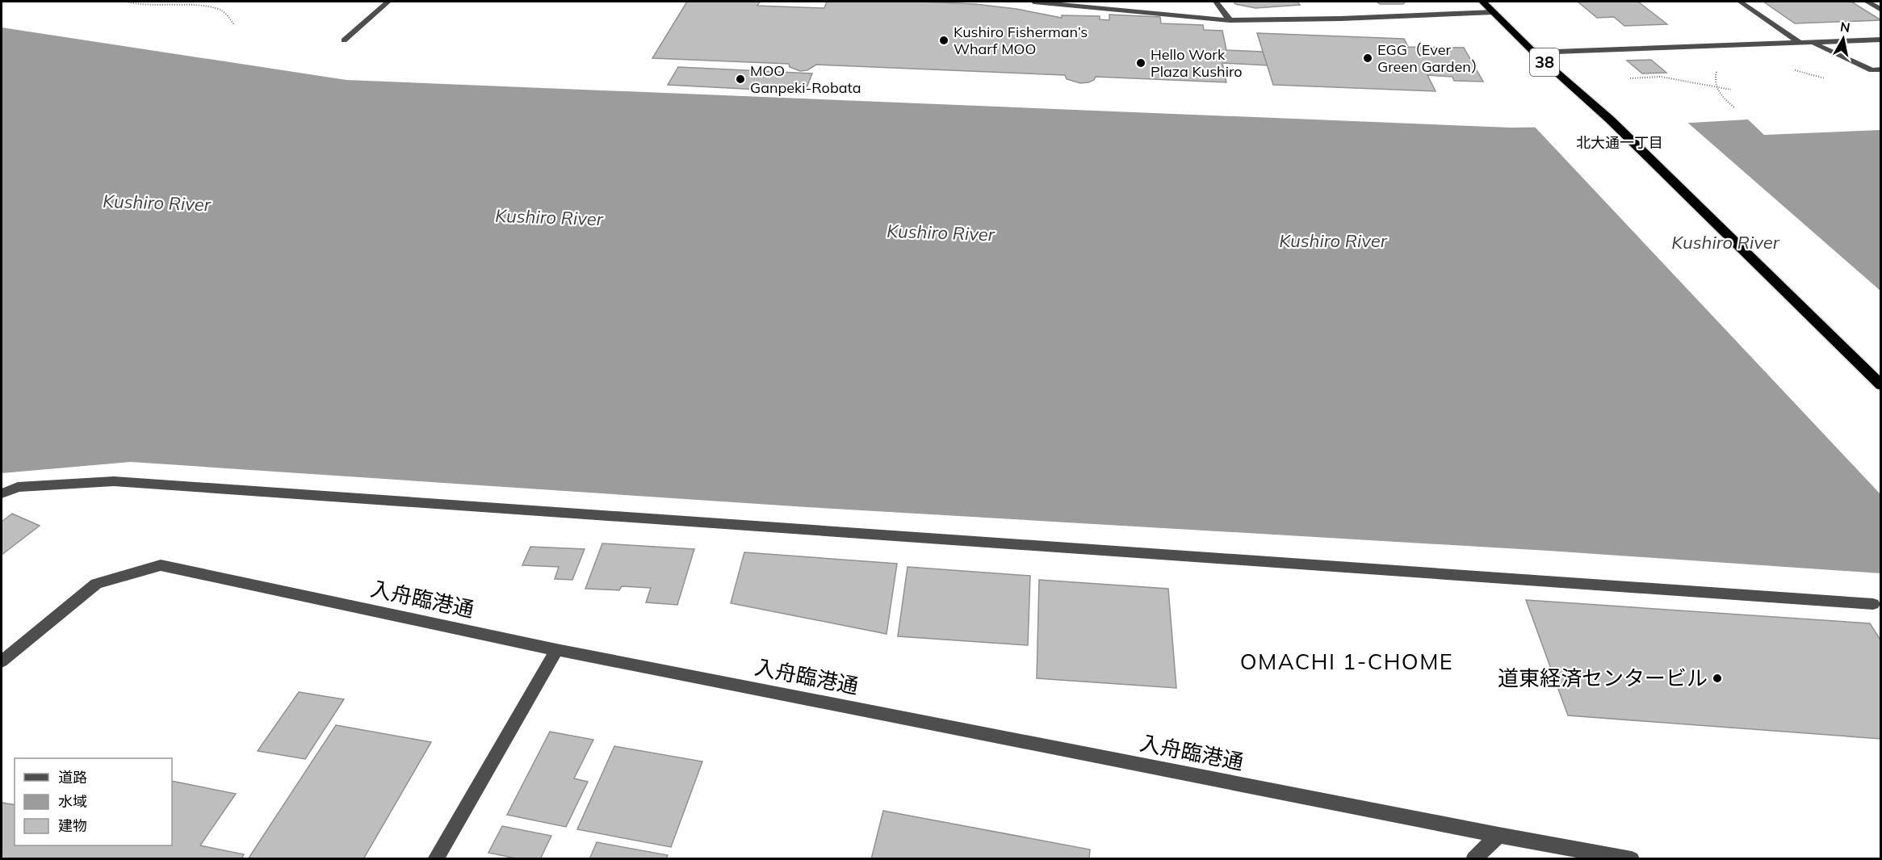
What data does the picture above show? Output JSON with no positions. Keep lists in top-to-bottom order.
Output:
{
  "streets": {
    "highway": ["38"],
    "street": ["入舟臨港通"]
  },
  "districts": ["北大通一丁目", "OMACHI 1-CHOME"],
  "water": ["Kushiro River"],
  "places": [
    "Kushiro Fisherman’s Wharf MOO",
    "EGG（Ever Green Garden）",
    "Hello Work Plaza Kushiro",
    "MOO Ganpeki-Robata",
    "道東経済センタービル"
  ],
  "legend": ["道路", "水域", "建物"],
  "north": "top"
}
